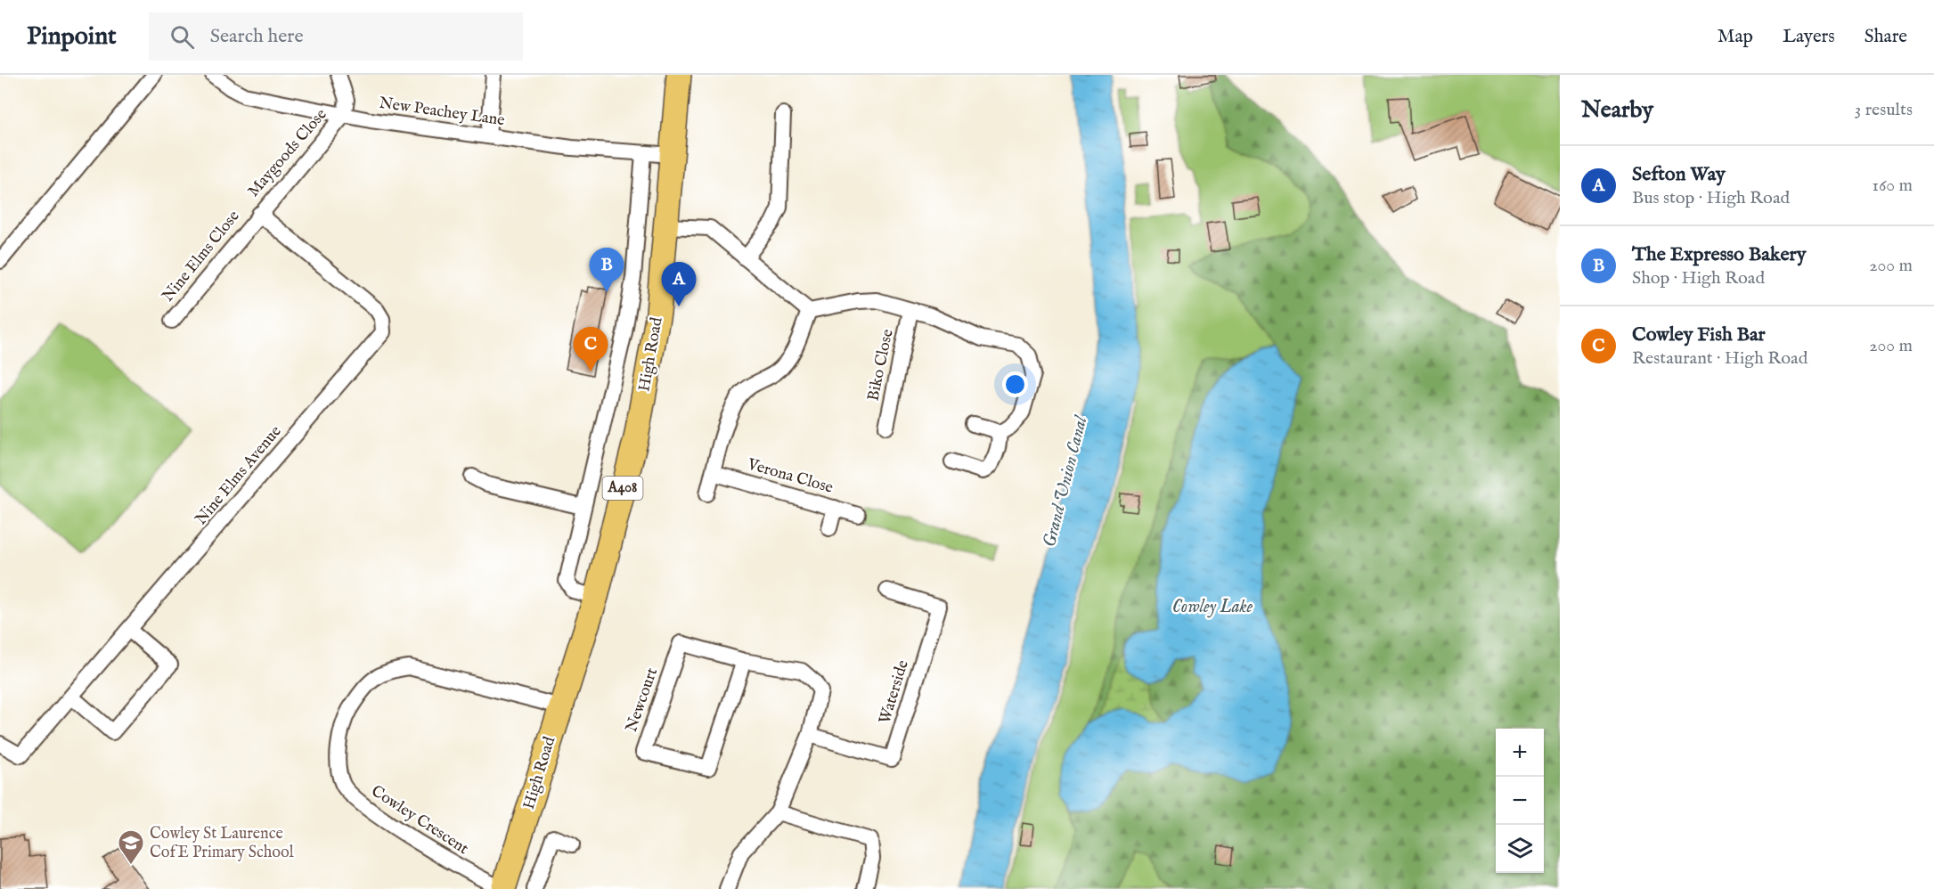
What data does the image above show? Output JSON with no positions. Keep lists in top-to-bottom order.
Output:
{
  "streets": {
    "main road": ["High Road", "A408"],
    "street": [
      "New Peachey Lane",
      "Maygoods Close",
      "Nine Elms Close",
      "Biko Close",
      "Nine Elms Avenue",
      "Verona Close",
      "Waterside",
      "Newcourt",
      "Cowley Crescent"
    ]
  },
  "crossings": [
    ["New Peachey Lane", "Maygoods Close"],
    ["New Peachey Lane", "High Road"],
    ["Maygoods Close", "Nine Elms Close"],
    ["Maygoods Close", "Nine Elms Avenue"],
    ["Nine Elms Close", "Nine Elms Avenue"],
    ["High Road", "Cowley Crescent"],
    ["Waterside", "Newcourt"]
  ],
  "water": ["Grand Union Canal", "Cowley Lake"],
  "places": {
    "school or university": ["Cowley St Laurence CofE Primary School"]
  },
  "page": {
    "header": "Pinpoint",
    "search": "Search here",
    "nav": ["Map", "Layers", "Share"],
    "heading": ["Nearby", "3 results"],
    "list": [
      {
        "mark": "A",
        "name": "Sefton Way",
        "note": "Bus stop · High Road",
        "value": "160 m"
      },
      {
        "mark": "B",
        "name": "The Expresso Bakery",
        "note": "Shop · High Road",
        "value": "200 m"
      },
      {
        "mark": "C",
        "name": "Cowley Fish Bar",
        "note": "Restaurant · High Road",
        "value": "200 m"
      }
    ],
    "pins": ["B", "A", "C"],
    "map_buttons": ["+", "−"]
  }
}
